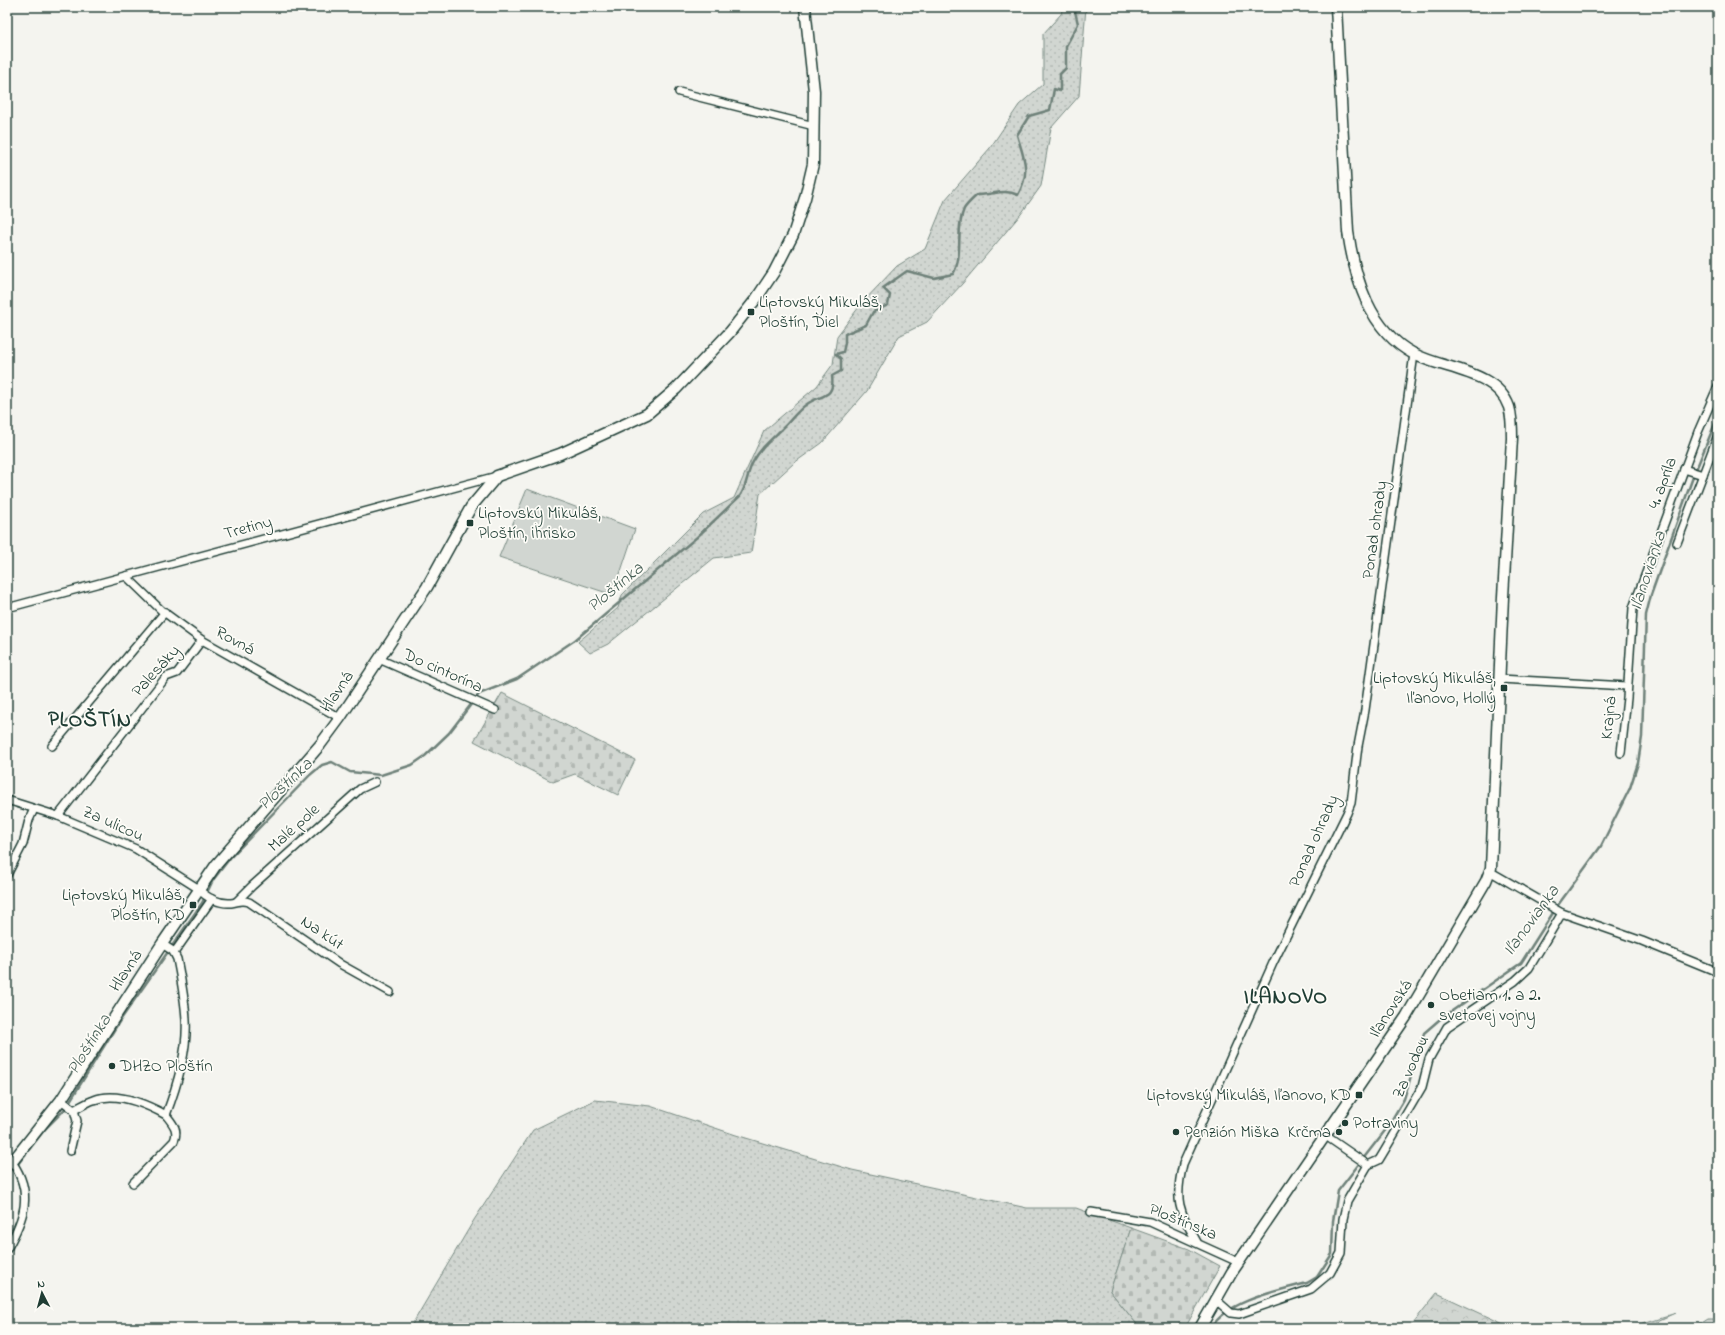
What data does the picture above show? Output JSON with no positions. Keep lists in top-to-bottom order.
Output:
{
  "streets": {
    "street": [
      "4. apríla",
      "Tretiny",
      "Ponad ohrady",
      "Rovná",
      "Palesáky",
      "Do cintorína",
      "Hlavná",
      "Krajná",
      "Za ulicou",
      "Malé pole",
      "Na kút",
      "Iľanovská",
      "Za vodou",
      "Ploštínska"
    ]
  },
  "crossings": [
    ["4. apríla", "Krajná"],
    ["Tretiny", "Rovná"],
    ["Tretiny", "Hlavná"],
    ["Ponad ohrady", "Iľanovská"],
    ["Ponad ohrady", "Ploštínska"],
    ["Rovná", "Palesáky"],
    ["Rovná", "Hlavná"],
    ["Palesáky", "Za ulicou"],
    ["Do cintorína", "Hlavná"],
    ["Hlavná", "Za ulicou"],
    ["Za ulicou", "Malé pole"],
    ["Za ulicou", "Na kút"],
    ["Malé pole", "Na kút"],
    ["Iľanovská", "Za vodou"],
    ["Iľanovská", "Ploštínska"]
  ],
  "districts": ["PLOŠTÍN", "IĽANOVO"],
  "water": ["Iľanovianka", "Ploštínka"],
  "places": {
    "transit": [
      "Liptovský Mikuláš, Ploštín, Diel",
      "Liptovský Mikuláš, Ploštín, ihrisko",
      "Liptovský Mikuláš, Iľanovo, Hollý",
      "Liptovský Mikuláš, Ploštín, KD",
      "Liptovský Mikuláš, Iľanovo, KD"
    ],
    "other": [
      "Obetiam 1. a 2. svetovej vojny",
      "DHZO Ploštín",
      "Potraviny",
      "Penzión Miška",
      "Krčma"
    ]
  },
  "north": "top"
}
